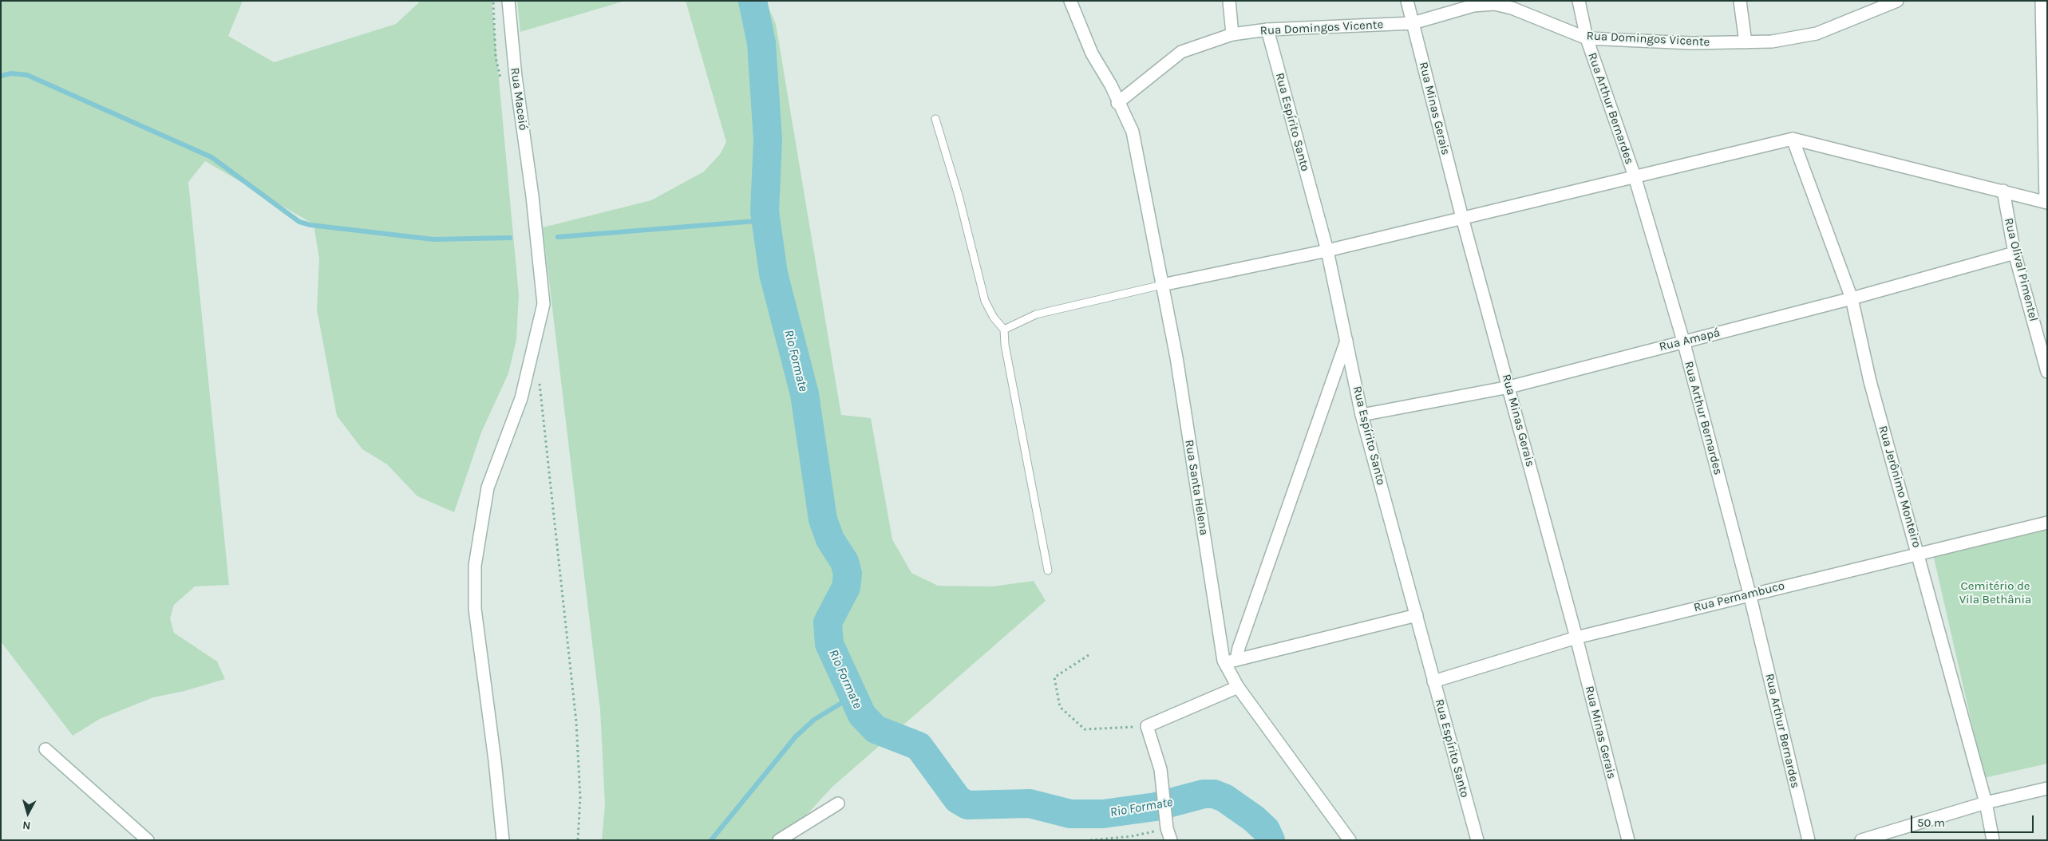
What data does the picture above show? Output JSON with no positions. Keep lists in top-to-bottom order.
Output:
{
  "streets": {
    "street": [
      "Rua Domingos Vicente",
      "Rua Maceió",
      "Rua Minas Gerais",
      "Rua Arthur Bernardes",
      "Rua Espírito Santo",
      "Rua Olival Pimentel",
      "Rua Amapá",
      "Rua Jerônimo Monteiro",
      "Rua Santa Helena",
      "Rua Pernambuco"
    ]
  },
  "crossings": [
    ["Rua Domingos Vicente", "Rua Minas Gerais"],
    ["Rua Domingos Vicente", "Rua Arthur Bernardes"],
    ["Rua Domingos Vicente", "Rua Espírito Santo"],
    ["Rua Domingos Vicente", "Rua Santa Helena"],
    ["Rua Minas Gerais", "Rua Amapá"],
    ["Rua Minas Gerais", "Rua Pernambuco"],
    ["Rua Arthur Bernardes", "Rua Amapá"],
    ["Rua Arthur Bernardes", "Rua Pernambuco"],
    ["Rua Espírito Santo", "Rua Amapá"],
    ["Rua Espírito Santo", "Rua Pernambuco"],
    ["Rua Olival Pimentel", "Rua Amapá"],
    ["Rua Amapá", "Rua Jerônimo Monteiro"],
    ["Rua Jerônimo Monteiro", "Rua Pernambuco"]
  ],
  "water": ["Rio Formate"],
  "parks": ["Cemitério de Vila Bethânia"],
  "scale_bar": "50 m",
  "north": "bottom"
}
